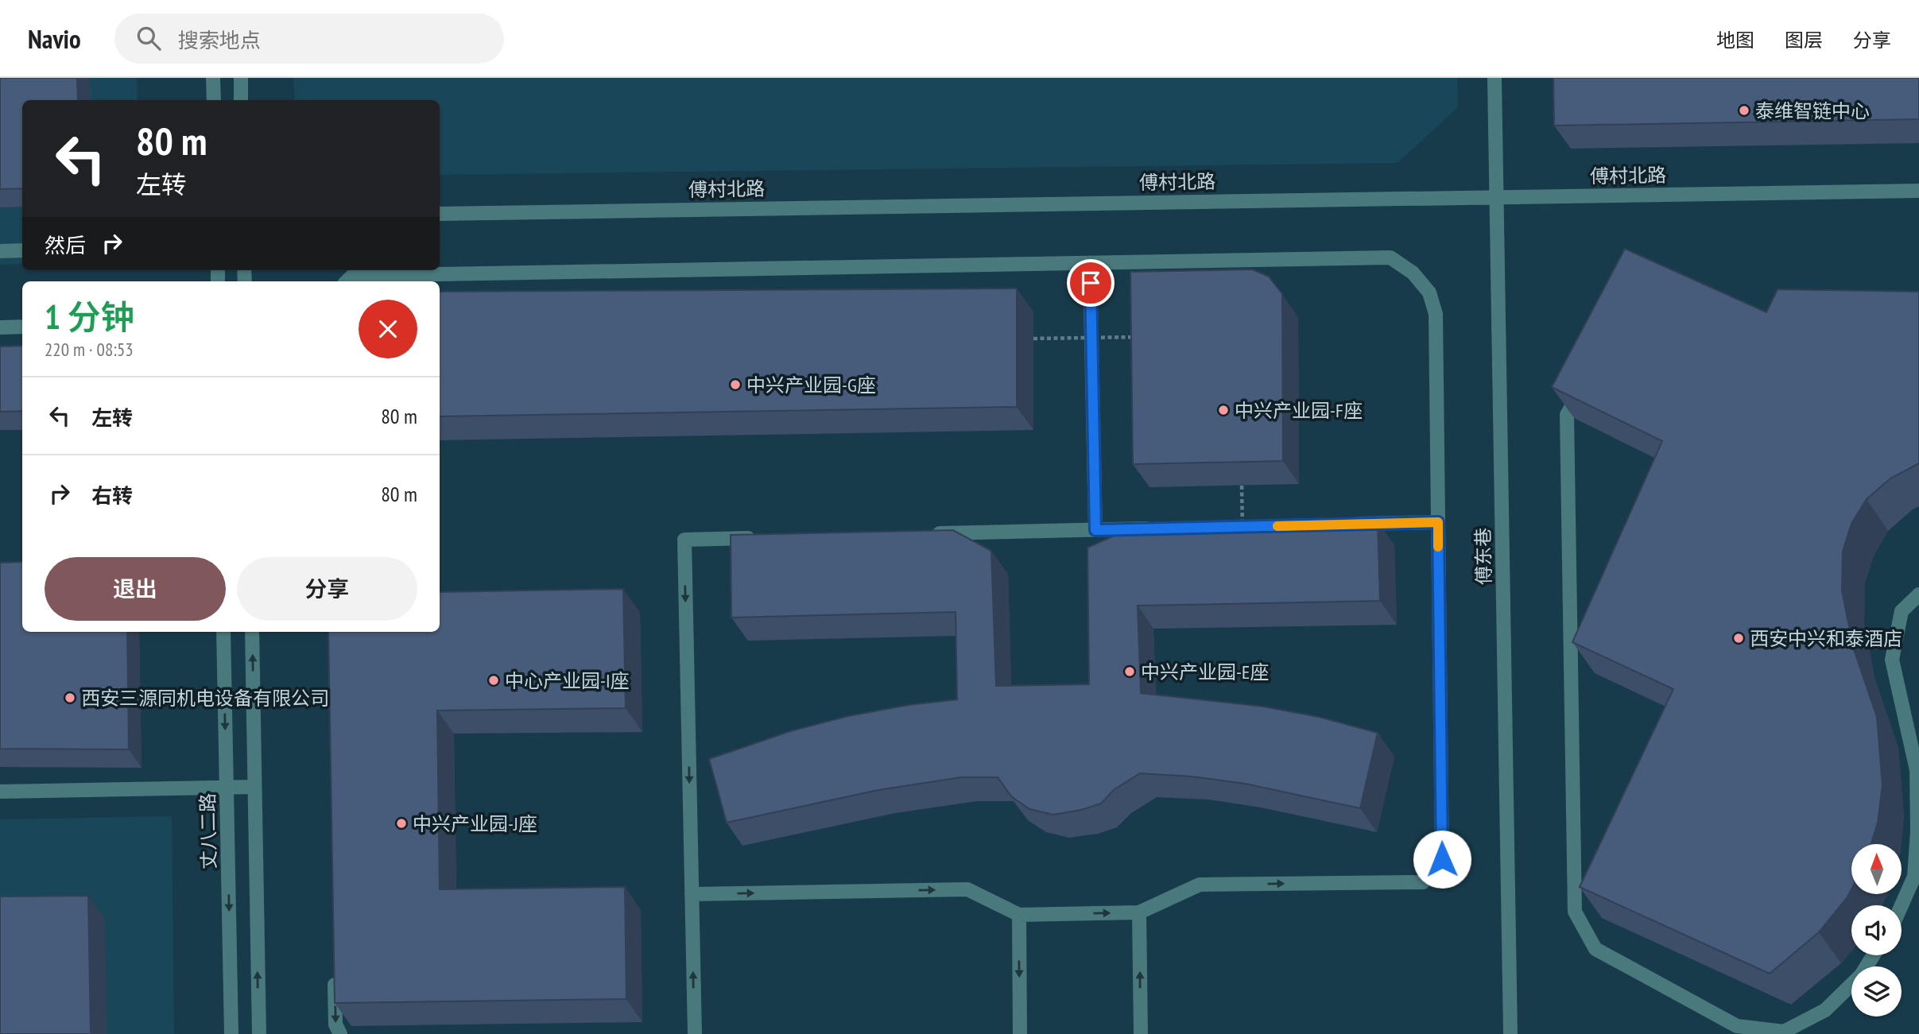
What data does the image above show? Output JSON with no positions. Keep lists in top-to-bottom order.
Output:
{
  "streets": {
    "street": ["傅村北路", "傅东巷", "丈八二路"]
  },
  "crossings": [
    ["傅村北路", "傅东巷"]
  ],
  "places": [
    "泰维智链中心",
    "中兴产业园-G座",
    "中兴产业园-F座",
    "西安中兴和泰酒店",
    "中兴产业园-E座",
    "中心产业园-I座",
    "西安三源同机电设备有限公司",
    "中兴产业园-J座"
  ],
  "north": "top",
  "page": {
    "header": "Navio",
    "search": "搜索地点",
    "nav": ["地图", "图层", "分享"],
    "turn": ["80 m", "左转"],
    "then": "然后",
    "heading": ["1 分钟", "220 m · 08:53"],
    "list": [
      {
        "name": "左转",
        "value": "80 m"
      },
      {
        "name": "右转",
        "value": "80 m"
      }
    ],
    "buttons": ["退出", "分享"]
  }
}
